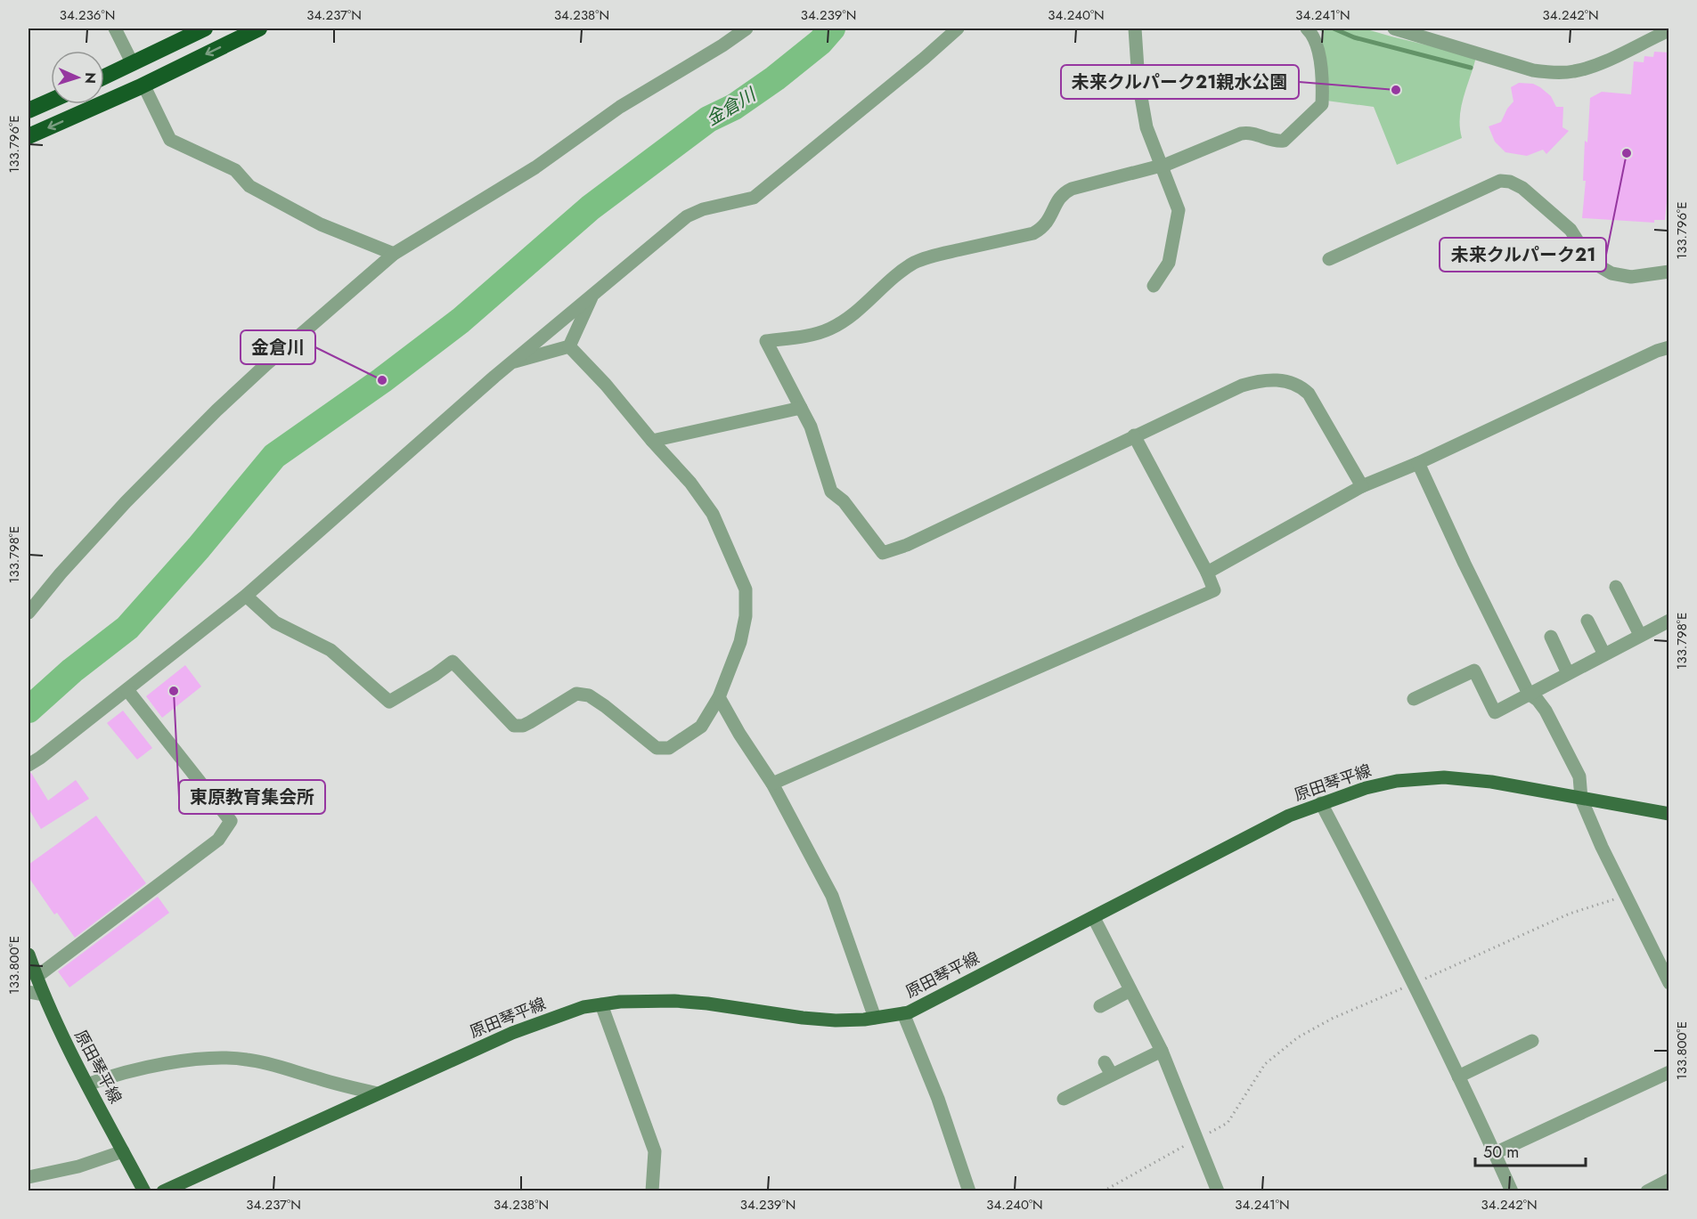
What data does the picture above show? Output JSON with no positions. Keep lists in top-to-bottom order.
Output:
{
  "streets": {
    "main road": ["原田琴平線"]
  },
  "water": ["金倉川"],
  "places": [
    "未来クルパーク21親水公園",
    "未来クルパーク21",
    "金倉川",
    "東原教育集会所"
  ],
  "scale_bar": "50 m",
  "north": "right",
  "coordinates": [
    "34.236°N",
    "34.237°N",
    "34.238°N",
    "34.239°N",
    "34.240°N",
    "34.241°N",
    "34.242°N",
    "133.796°E",
    "133.798°E",
    "133.800°E"
  ]
}
